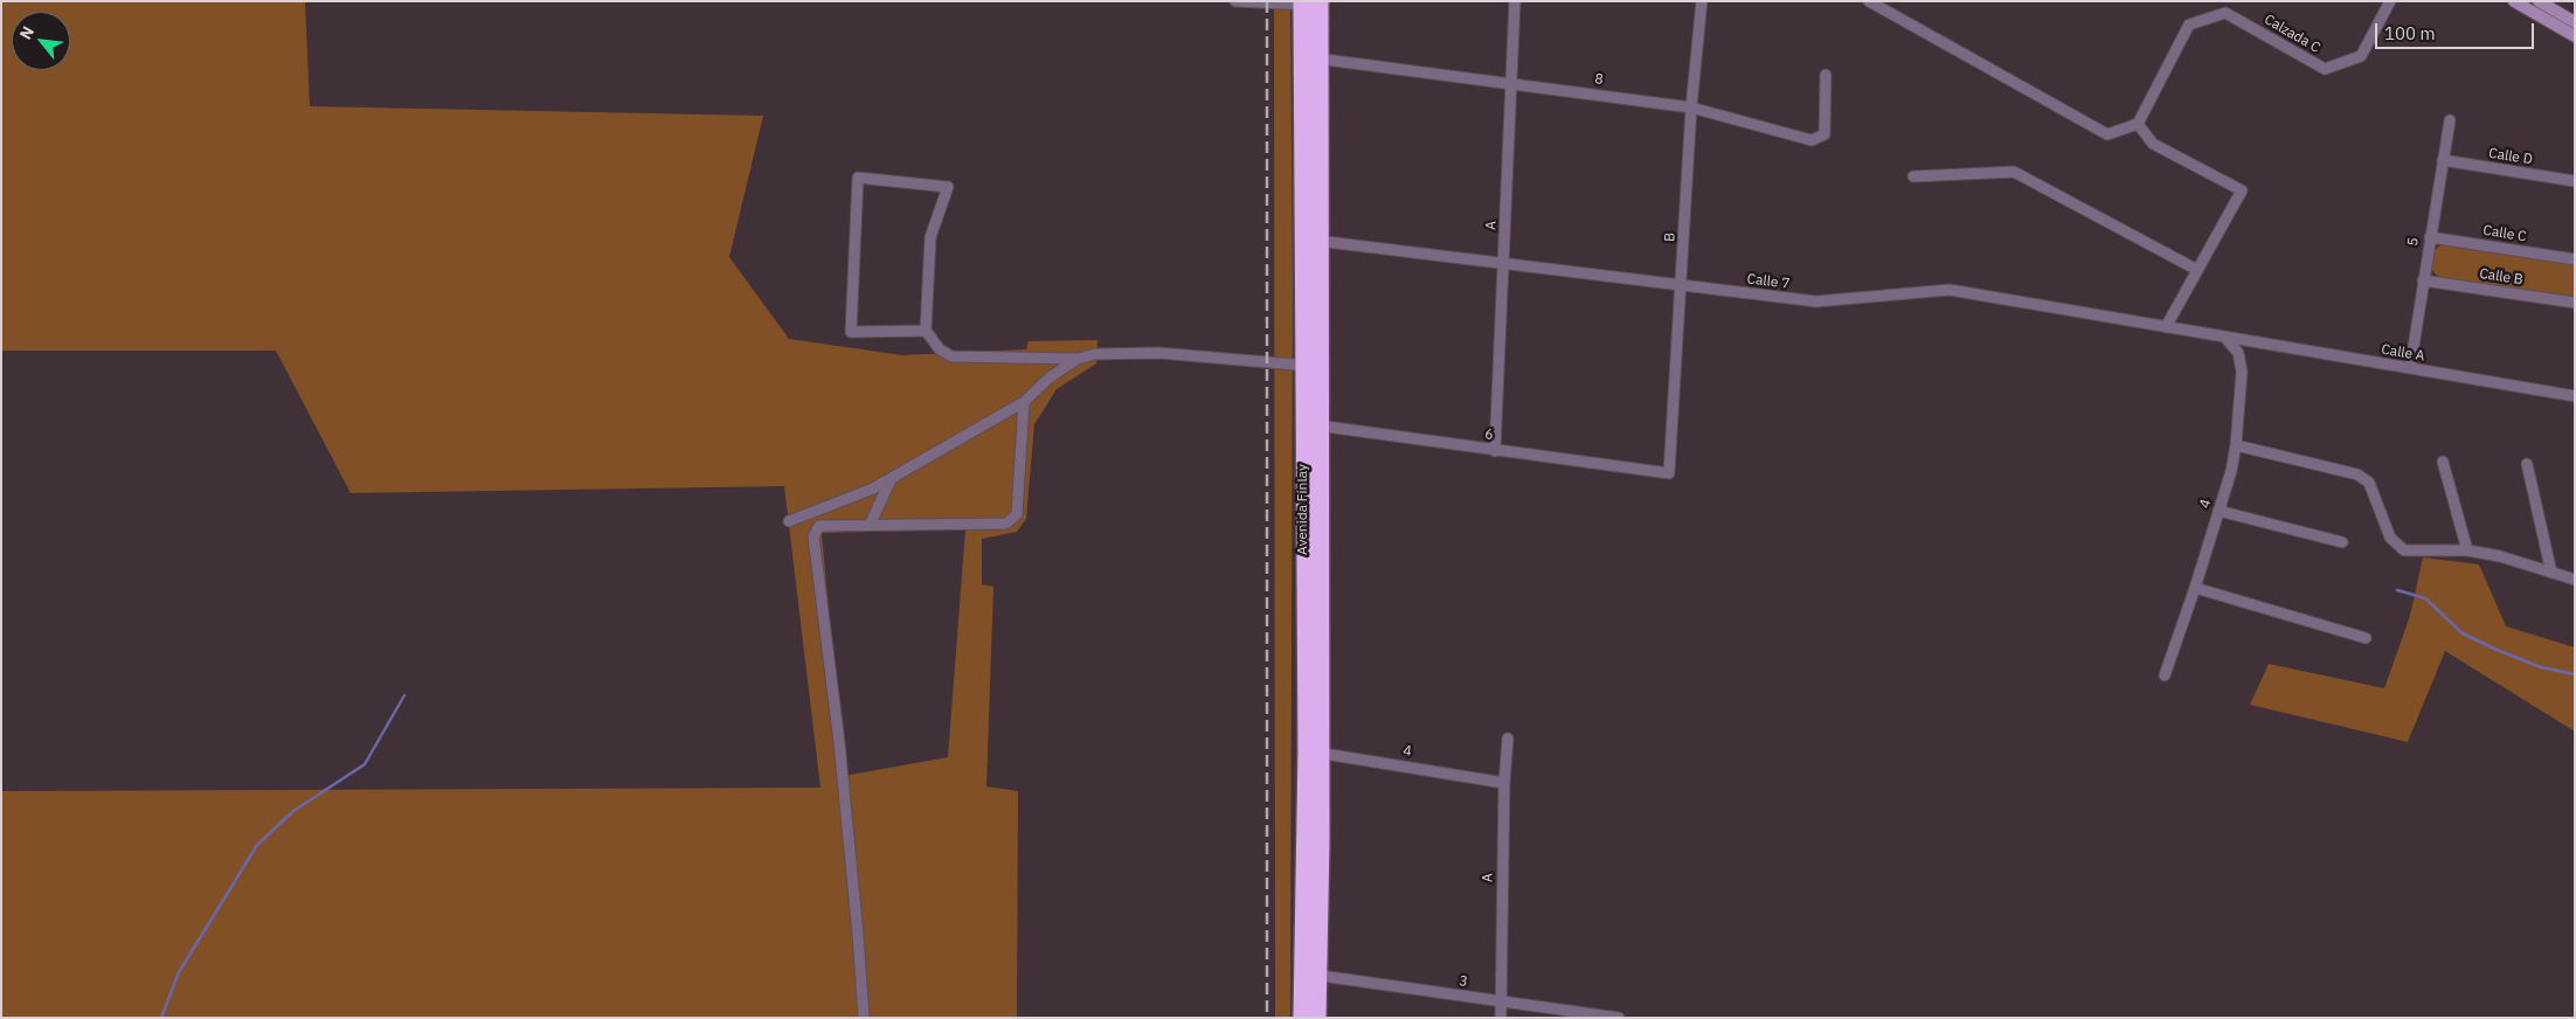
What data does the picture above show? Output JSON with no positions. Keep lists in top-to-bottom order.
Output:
{
  "streets": {
    "highway": ["Avenida Finlay"],
    "street": [
      "Calzada C",
      "8",
      "Calle D",
      "A",
      "Calle C",
      "B",
      "5",
      "Calle B",
      "Calle 7",
      "Calle A",
      "6",
      "4",
      "3"
    ]
  },
  "crossings": [
    ["8", "A"],
    ["8", "B"],
    ["8", "Avenida Finlay"],
    ["Calle D", "5"],
    ["A", "Calle 7"],
    ["A", "6"],
    ["A", "4"],
    ["A", "3"],
    ["Calle C", "5"],
    ["B", "Calle 7"],
    ["B", "6"],
    ["5", "Calle B"],
    ["5", "Calle A"],
    ["Calle 7", "Calle A"],
    ["Calle 7", "4"],
    ["Calle 7", "Avenida Finlay"],
    ["Calle A", "4"],
    ["6", "Avenida Finlay"],
    ["4", "Avenida Finlay"],
    ["Avenida Finlay", "3"]
  ],
  "scale_bar": "100 m",
  "north": "top left"
}
